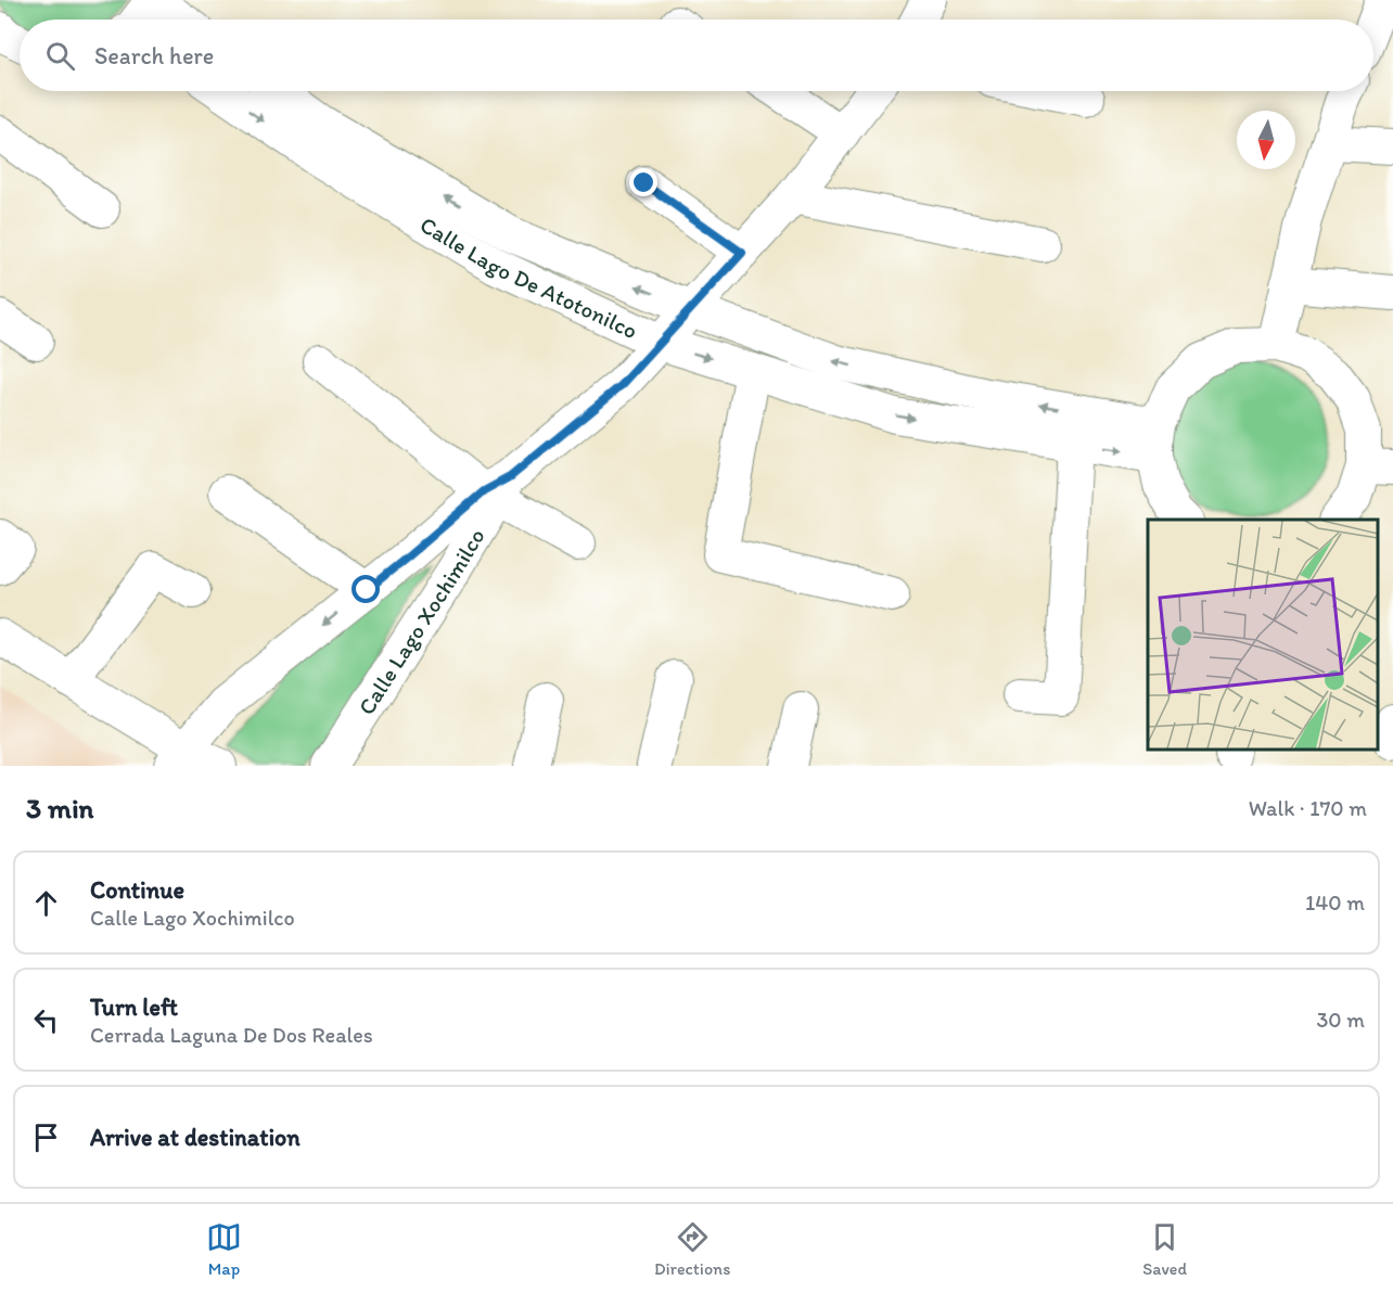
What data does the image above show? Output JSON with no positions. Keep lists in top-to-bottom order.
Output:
{
  "streets": {
    "street": ["Calle Lago De Atotonilco", "Calle Lago Xochimilco"]
  },
  "crossings": [
    ["Calle Lago De Atotonilco", "Calle Lago Xochimilco"]
  ],
  "north": "bottom",
  "page": {
    "search": "Search here",
    "heading": ["3 min", "Walk · 170 m"],
    "list": [
      ["Continue", "Calle Lago Xochimilco", "140 m"],
      ["Turn left", "Cerrada Laguna De Dos Reales", "30 m"],
      "Arrive at destination"
    ],
    "nav": ["Map", "Directions", "Saved"]
  }
}
